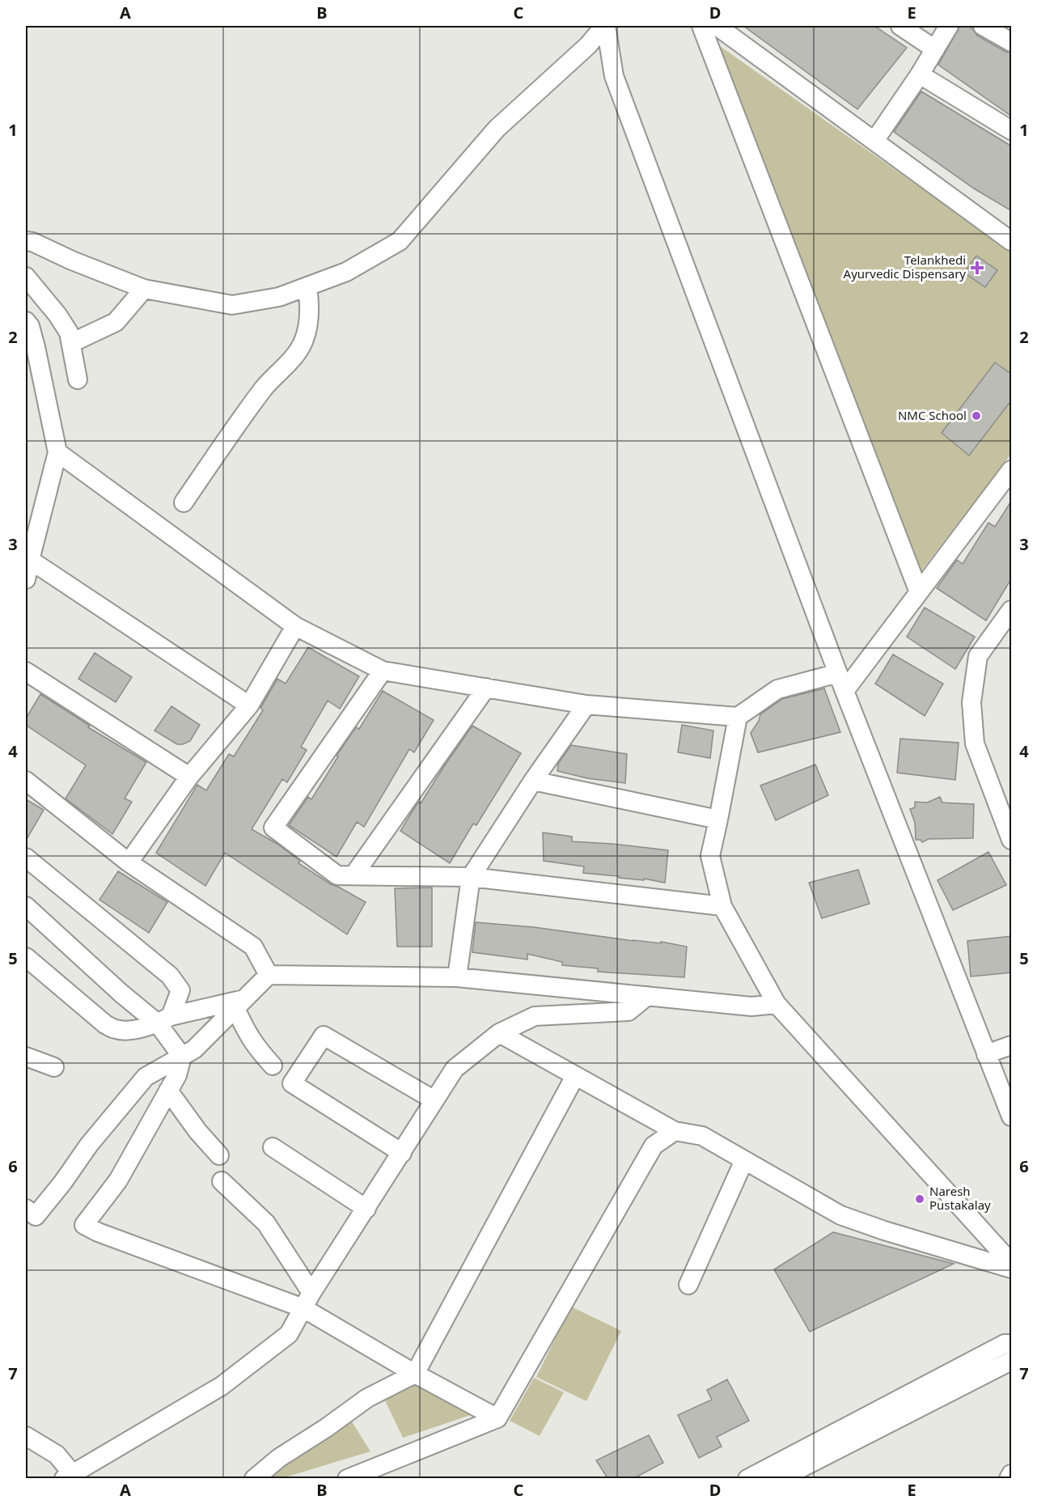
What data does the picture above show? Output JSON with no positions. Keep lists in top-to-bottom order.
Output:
{
  "places": {
    "health": ["Telankhedi Ayurvedic Dispensary"],
    "other": ["NMC School", "Naresh Pustakalay"]
  },
  "grid": {
    "columns": [
      "A",
      "B",
      "C",
      "D",
      "E"
    ],
    "rows": [
      "1",
      "2",
      "3",
      "4",
      "5",
      "6",
      "7"
    ]
  }
}
